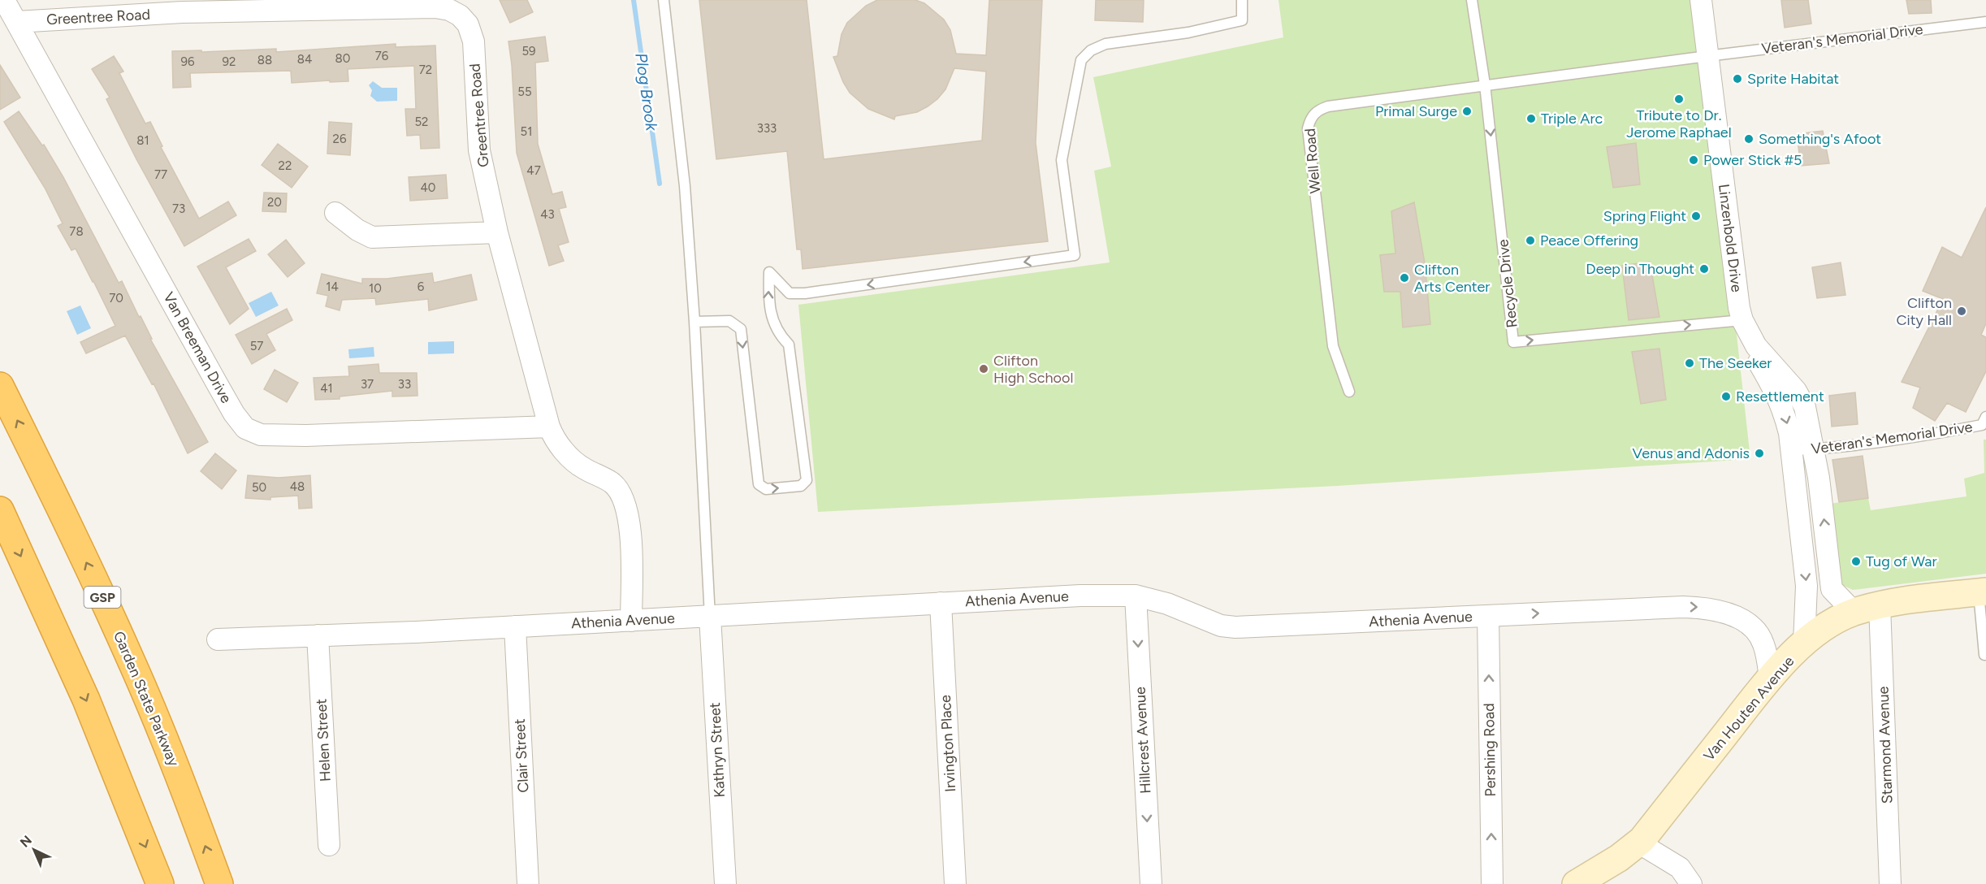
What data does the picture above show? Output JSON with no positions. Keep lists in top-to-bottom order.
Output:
{
  "streets": {
    "highway": ["GSP", "Garden State Parkway"],
    "main road": ["Van Houten Avenue"],
    "street": [
      "Greentree Road",
      "Linzenbold Drive",
      "Van Breeman Drive",
      "Athenia Avenue",
      "Helen Street",
      "Hillcrest Avenue",
      "Irvington Place",
      "Starmond Avenue",
      "Kathryn Street",
      "Pershing Road",
      "Clair Street"
    ],
    "lane": ["Veteran's Memorial Drive", "Well Road", "Recycle Drive"]
  },
  "crossings": [
    ["Greentree Road", "Van Breeman Drive"],
    ["Greentree Road", "Athenia Avenue"],
    ["Veteran's Memorial Drive", "Well Road"],
    ["Veteran's Memorial Drive", "Linzenbold Drive"],
    ["Well Road", "Linzenbold Drive"],
    ["Well Road", "Recycle Drive"],
    ["Linzenbold Drive", "Recycle Drive"],
    ["Linzenbold Drive", "Van Houten Avenue"],
    ["Athenia Avenue", "Van Houten Avenue"],
    ["Athenia Avenue", "Helen Street"],
    ["Athenia Avenue", "Hillcrest Avenue"],
    ["Athenia Avenue", "Irvington Place"],
    ["Athenia Avenue", "Kathryn Street"],
    ["Athenia Avenue", "Pershing Road"],
    ["Athenia Avenue", "Clair Street"],
    ["Van Houten Avenue", "Starmond Avenue"]
  ],
  "one_way": ["Hillcrest Avenue", "Pershing Road"],
  "water": ["Plog Brook"],
  "places": [
    "Sprite Habitat",
    "Tribute to Dr. Jerome Raphael",
    "Primal Surge",
    "Triple Arc",
    "Something's Afoot",
    "Power Stick #5",
    "Spring Flight",
    "Peace Offering",
    "Deep in Thought",
    "Clifton Arts Center",
    "Clifton City Hall",
    "The Seeker",
    "Clifton High School",
    "Resettlement",
    "Venus and Adonis",
    "Tug of War"
  ],
  "house_numbers": [
    "59",
    "76",
    "80",
    "84",
    "88",
    "96",
    "92",
    "72",
    "55",
    "52",
    "333",
    "51",
    "26",
    "81",
    "22",
    "47",
    "77",
    "40",
    "20",
    "73",
    "43",
    "78",
    "14",
    "6",
    "10",
    "70",
    "57",
    "37",
    "33",
    "41",
    "48",
    "50"
  ],
  "north": "top left"
}
